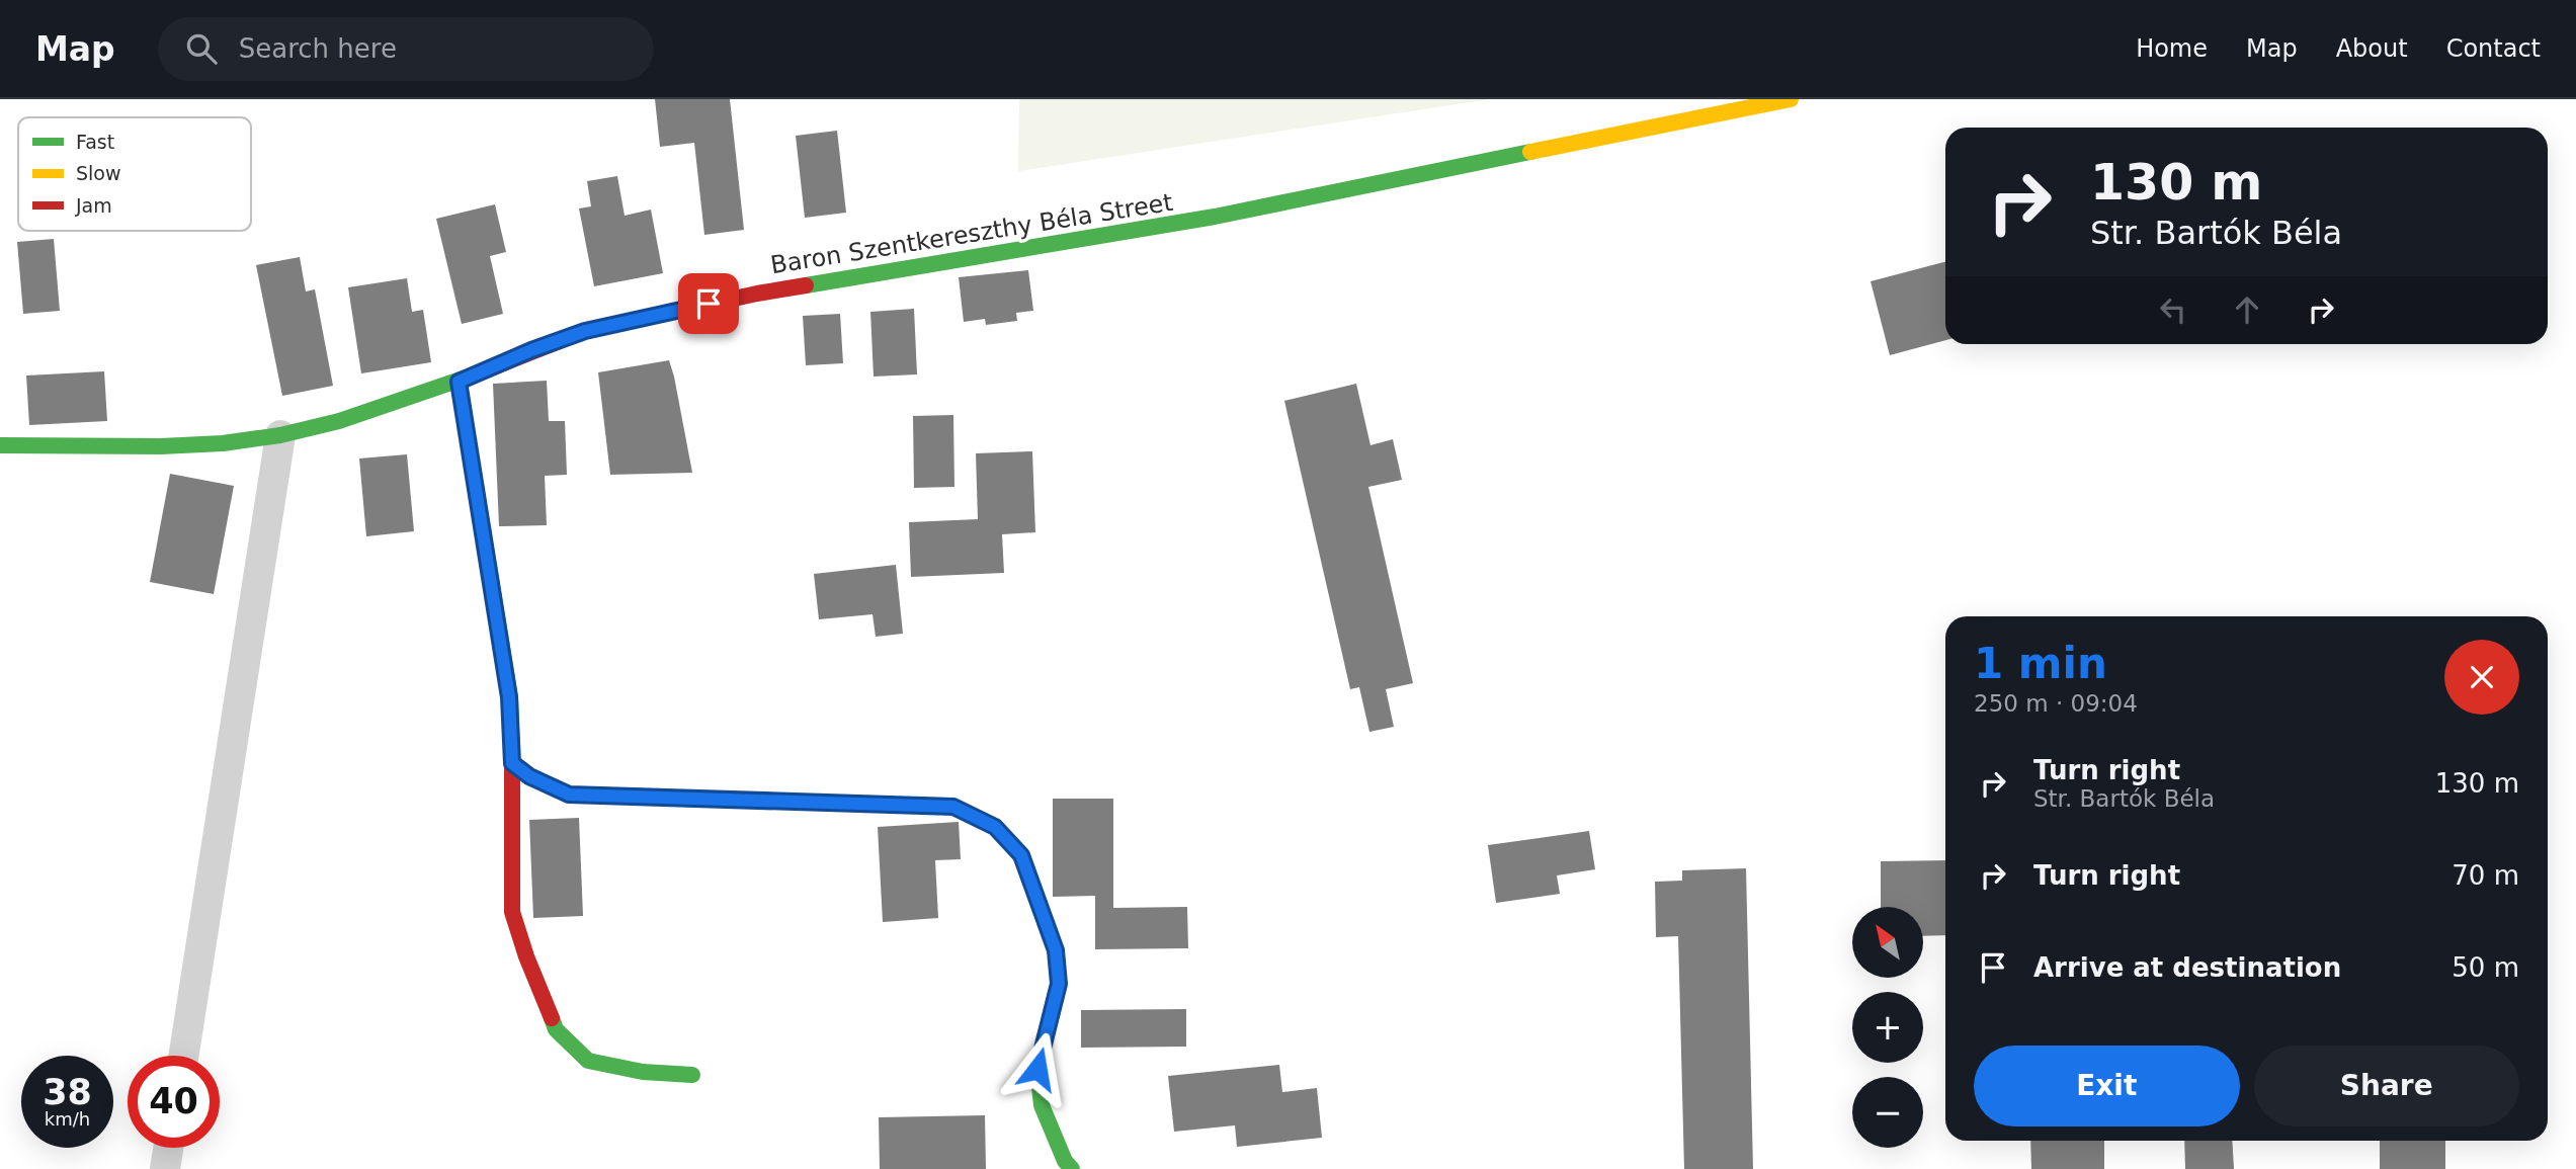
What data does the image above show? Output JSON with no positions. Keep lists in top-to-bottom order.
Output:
{
  "streets": {
    "street": ["Baron Szentkereszthy Béla Street"]
  },
  "legend": ["Fast", "Slow", "Jam"],
  "north": "top left",
  "page": {
    "header": "Map",
    "search": "Search here",
    "nav": [
      "Home",
      "Map",
      "About",
      "Contact"
    ],
    "turn": ["130 m", "Str. Bartók Béla"],
    "heading": ["1 min", "250 m · 09:04"],
    "list": [
      {
        "name": "Turn right",
        "note": "Str. Bartók Béla",
        "value": "130 m"
      },
      {
        "name": "Turn right",
        "value": "70 m"
      },
      {
        "name": "Arrive at destination",
        "value": "50 m"
      }
    ],
    "map_buttons": ["+", "−"],
    "buttons": ["Exit", "Share"],
    "speed": "38 km/h",
    "limit": "40"
  }
}
